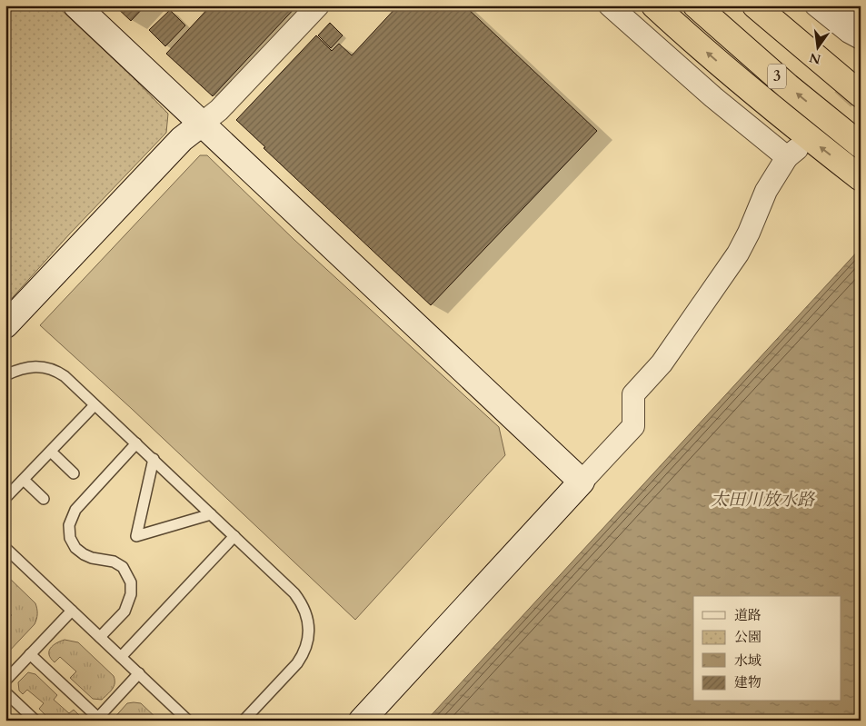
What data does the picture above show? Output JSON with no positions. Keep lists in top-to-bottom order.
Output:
{
  "streets": {
    "highway": ["3"]
  },
  "water": ["太田川放水路"],
  "legend": [
    "道路",
    "公園",
    "水域",
    "建物"
  ],
  "north": "bottom"
}
